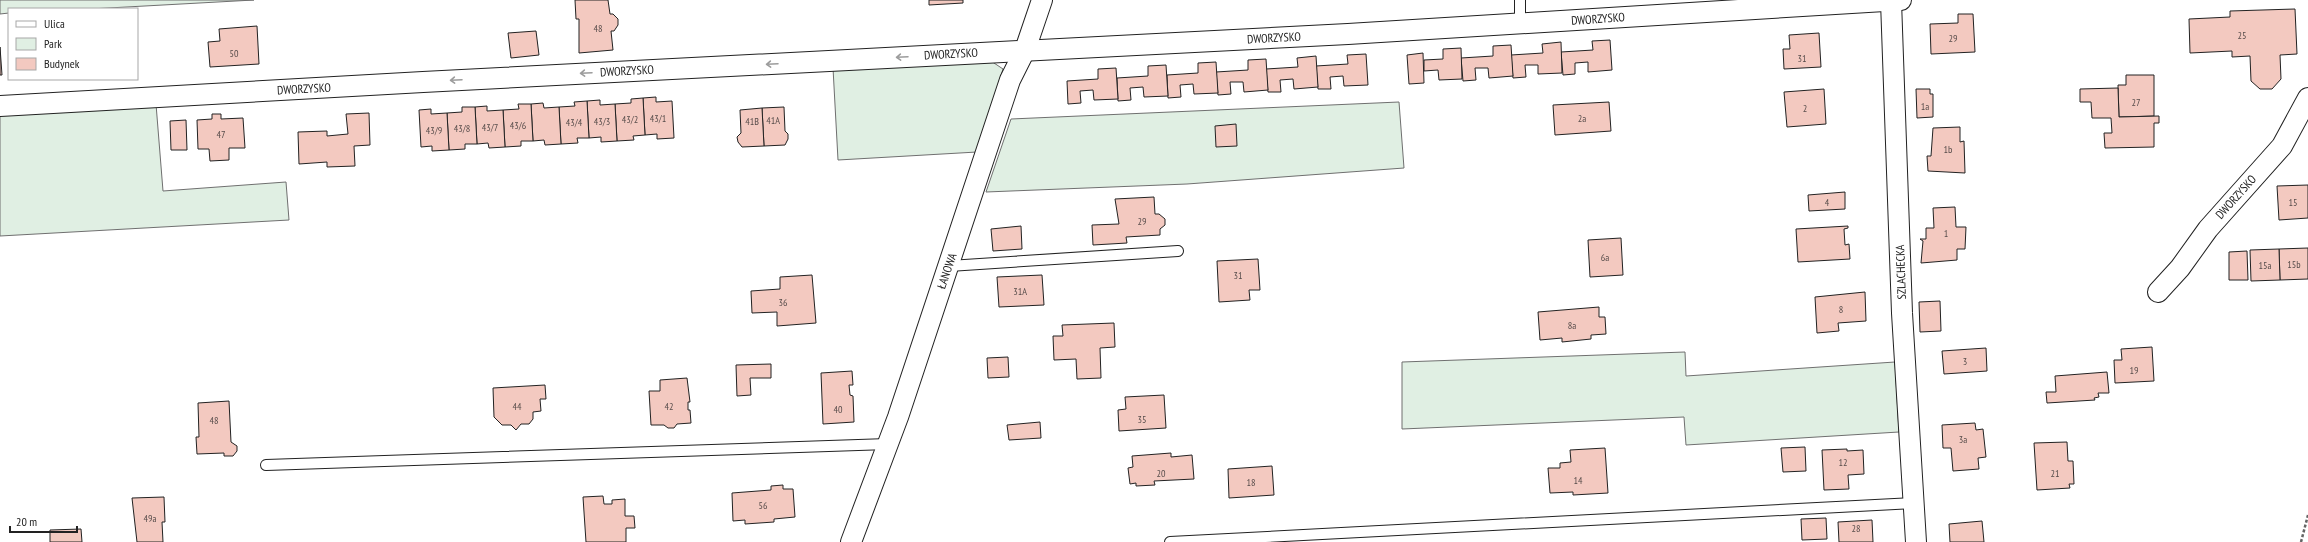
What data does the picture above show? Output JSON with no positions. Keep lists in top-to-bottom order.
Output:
{
  "streets": {
    "street": ["DWORZYSKO", "ŁANOWA", "SZLACHECKA"]
  },
  "crossings": [
    ["DWORZYSKO", "ŁANOWA"],
    ["DWORZYSKO", "SZLACHECKA"]
  ],
  "one_way": ["DWORZYSKO"],
  "house_numbers": [
    "48",
    "25",
    "29",
    "50",
    "31",
    "27",
    "1a",
    "2",
    "43/1",
    "2a",
    "43/2",
    "41A",
    "43/3",
    "41B",
    "43/4",
    "43/6",
    "43/7",
    "43/8",
    "43/9",
    "47",
    "1b",
    "4",
    "15",
    "29",
    "1",
    "6a",
    "15b",
    "15a",
    "31",
    "31A",
    "36",
    "8",
    "8a",
    "3",
    "19",
    "44",
    "42",
    "40",
    "35",
    "48",
    "3a",
    "12",
    "20",
    "21",
    "14",
    "18",
    "56",
    "49a",
    "28"
  ],
  "legend": ["Ulica", "Park", "Budynek"],
  "scale_bar": "20 m"
}
